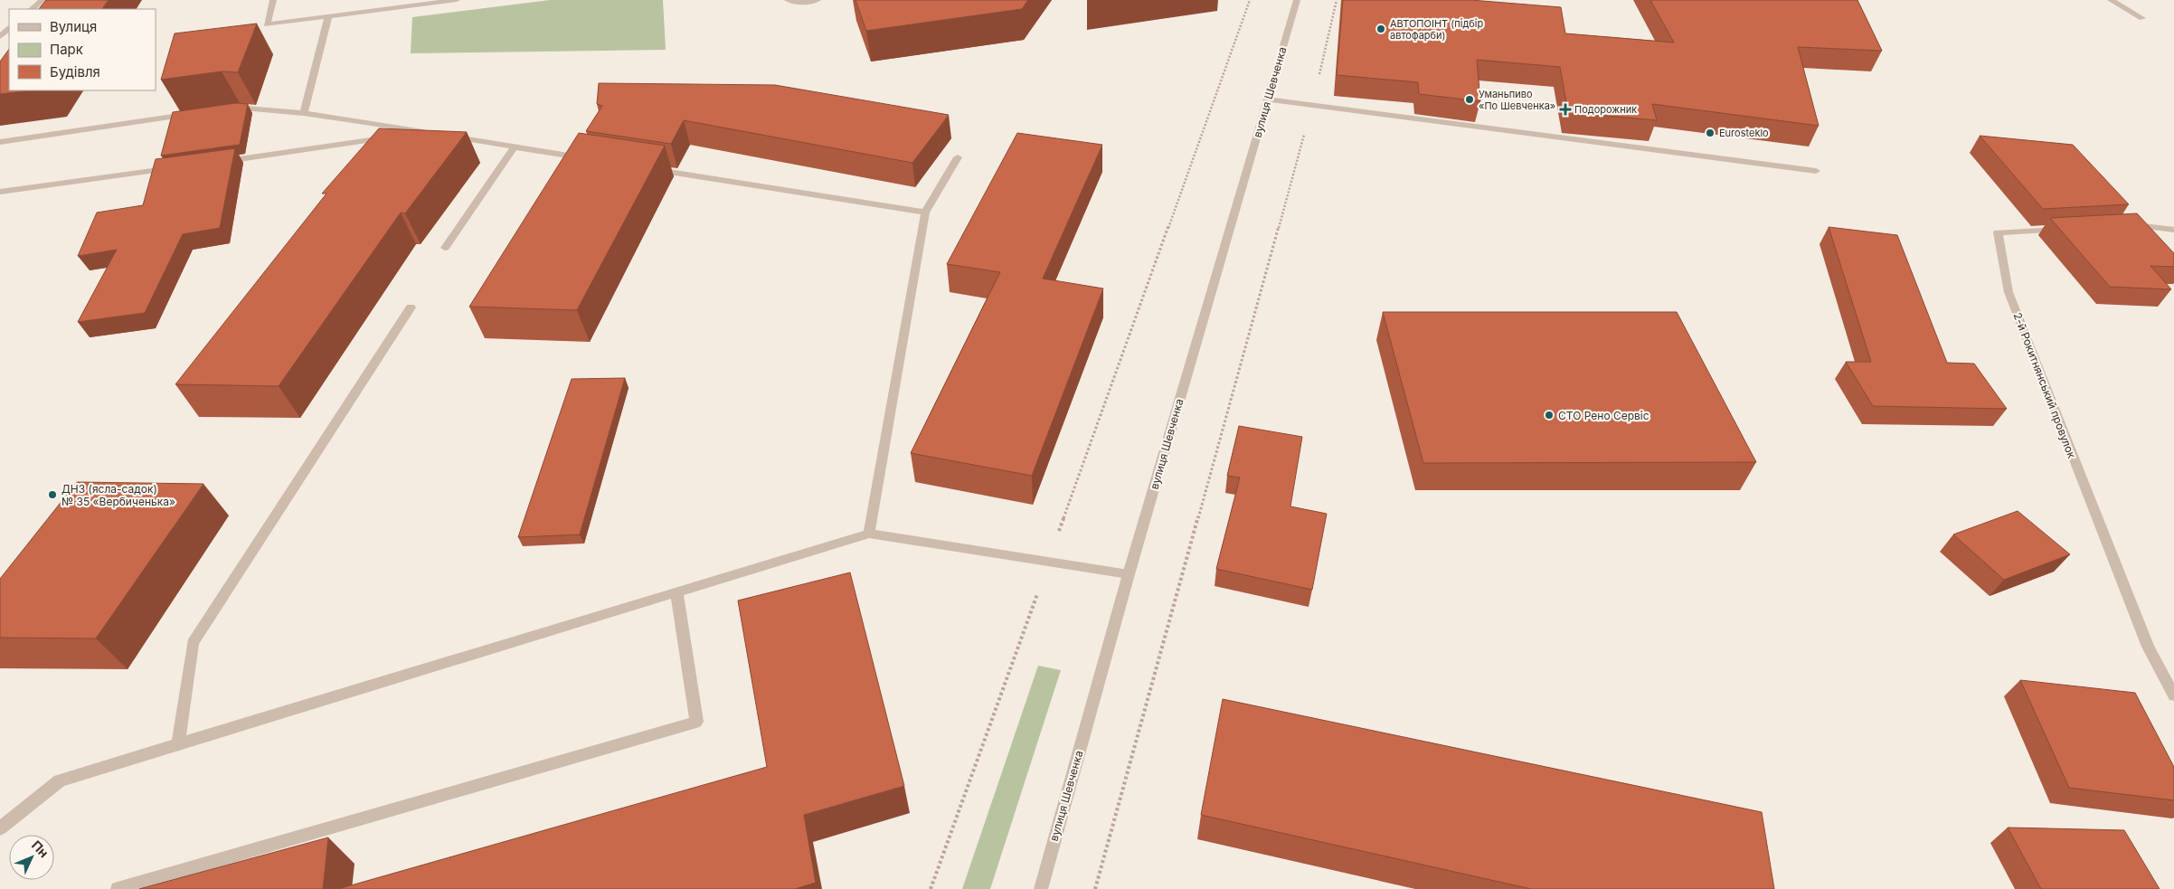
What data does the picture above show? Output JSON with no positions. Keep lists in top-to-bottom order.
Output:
{
  "streets": {
    "street": ["вулиця Шевченка", "2-й Рокитнянський провулок"]
  },
  "places": {
    "other": [
      "АВТОПОІНТ (підбір автофарби)",
      "Уманьпиво «По Шевченка»",
      "Eurosteklo",
      "СТО Рено Сервіс",
      "ДНЗ (ясла-садок) № 35 «Вербиченька»"
    ],
    "health": ["Подорожник"]
  },
  "legend": ["Вулиця", "Парк", "Будівля"],
  "north": "top right"
}
